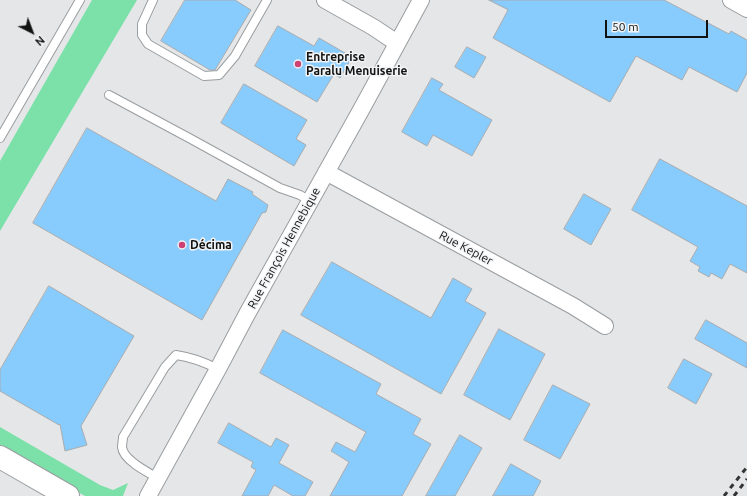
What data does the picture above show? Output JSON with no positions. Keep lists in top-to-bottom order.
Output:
{
  "streets": {
    "street": ["Rue François Hennebique", "Rue Kepler"]
  },
  "crossings": [
    ["Rue François Hennebique", "Rue Kepler"]
  ],
  "places": ["Entreprise Paralu Menuiserie", "Décima"],
  "scale_bar": "50 m",
  "north": "bottom right"
}
